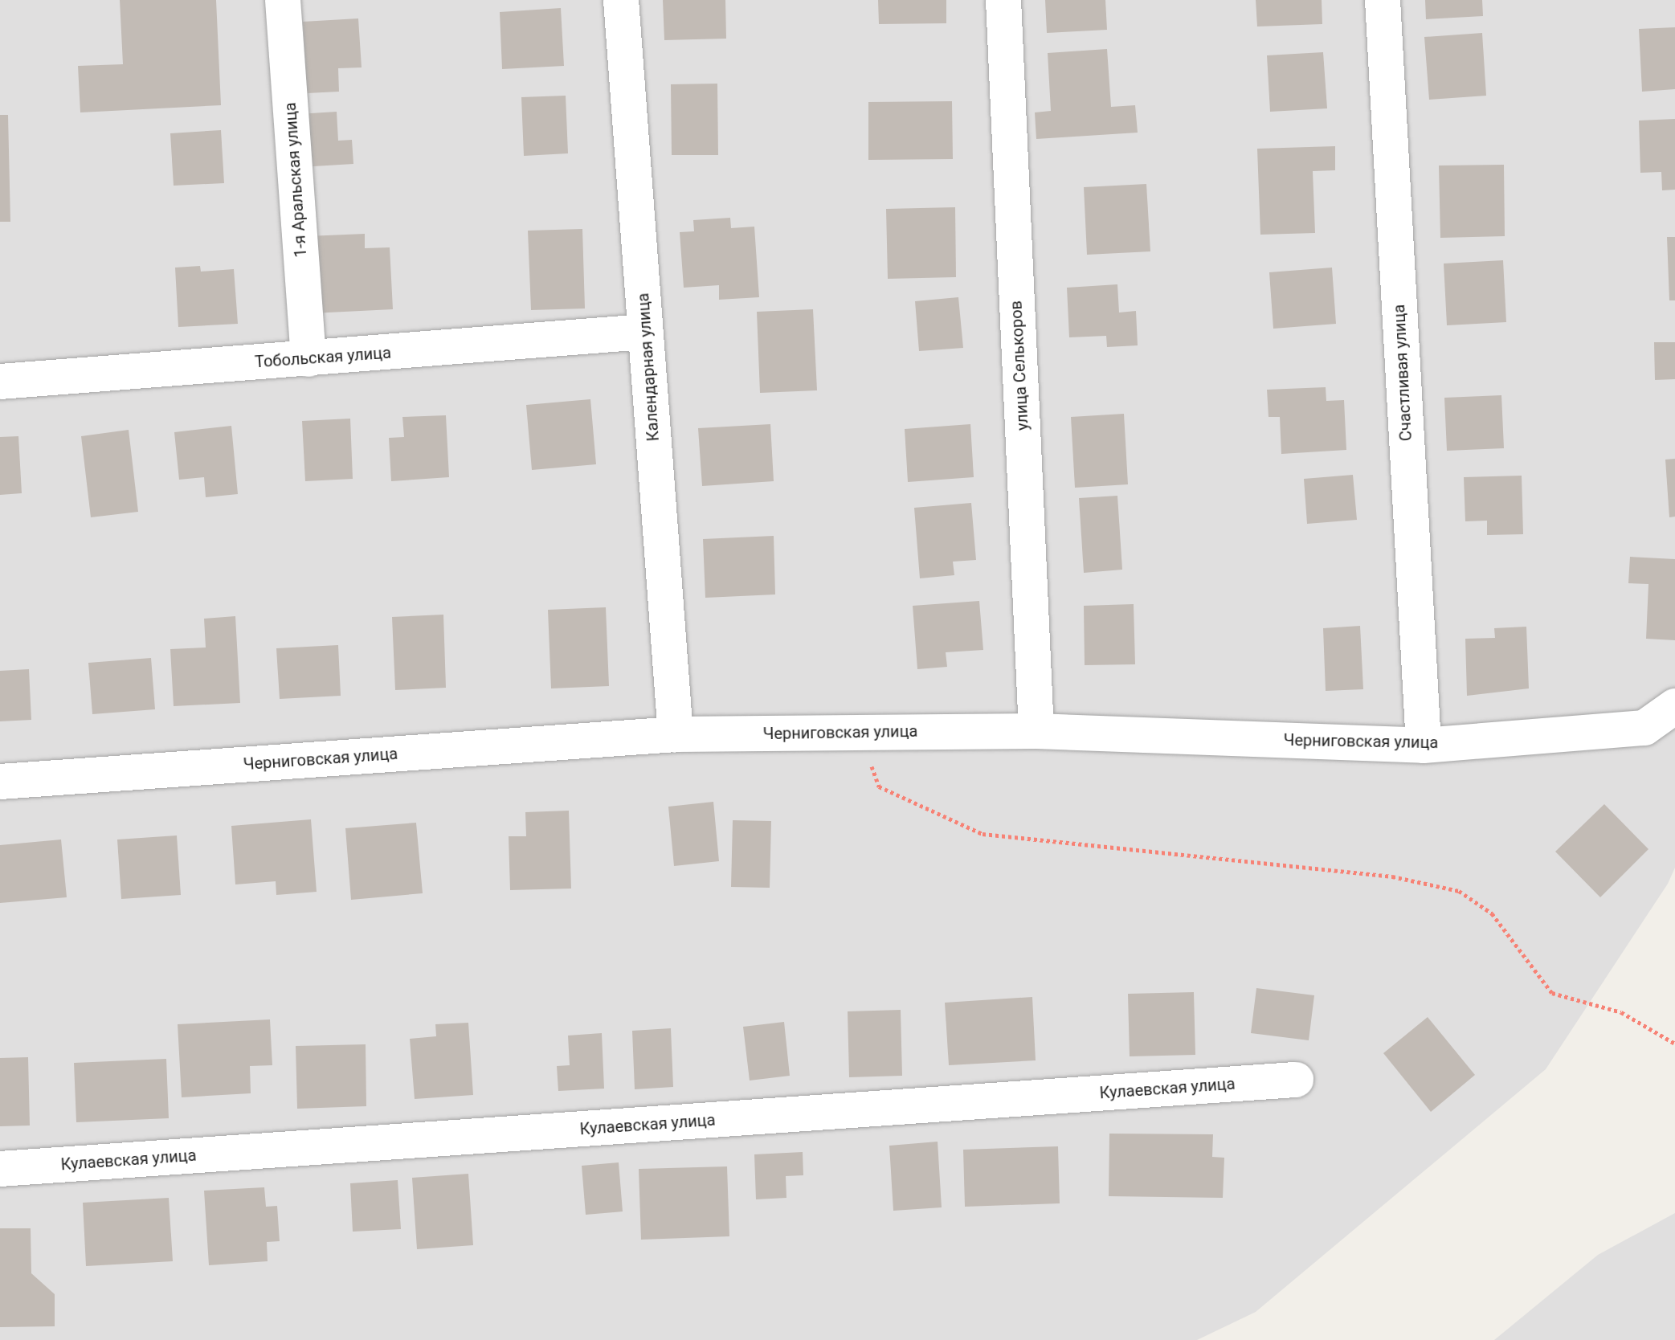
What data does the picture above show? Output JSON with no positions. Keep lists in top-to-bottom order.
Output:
{
  "streets": {
    "street": [
      "1-я Аральская улица",
      "Тобольская улица",
      "улица Селькоров",
      "Календарная улица",
      "Счастливая улица",
      "Черниговская улица",
      "Кулаевская улица"
    ]
  },
  "crossings": [
    ["1-я Аральская улица", "Тобольская улица"],
    ["Тобольская улица", "Календарная улица"],
    ["улица Селькоров", "Черниговская улица"],
    ["Календарная улица", "Черниговская улица"],
    ["Счастливая улица", "Черниговская улица"]
  ]
}
